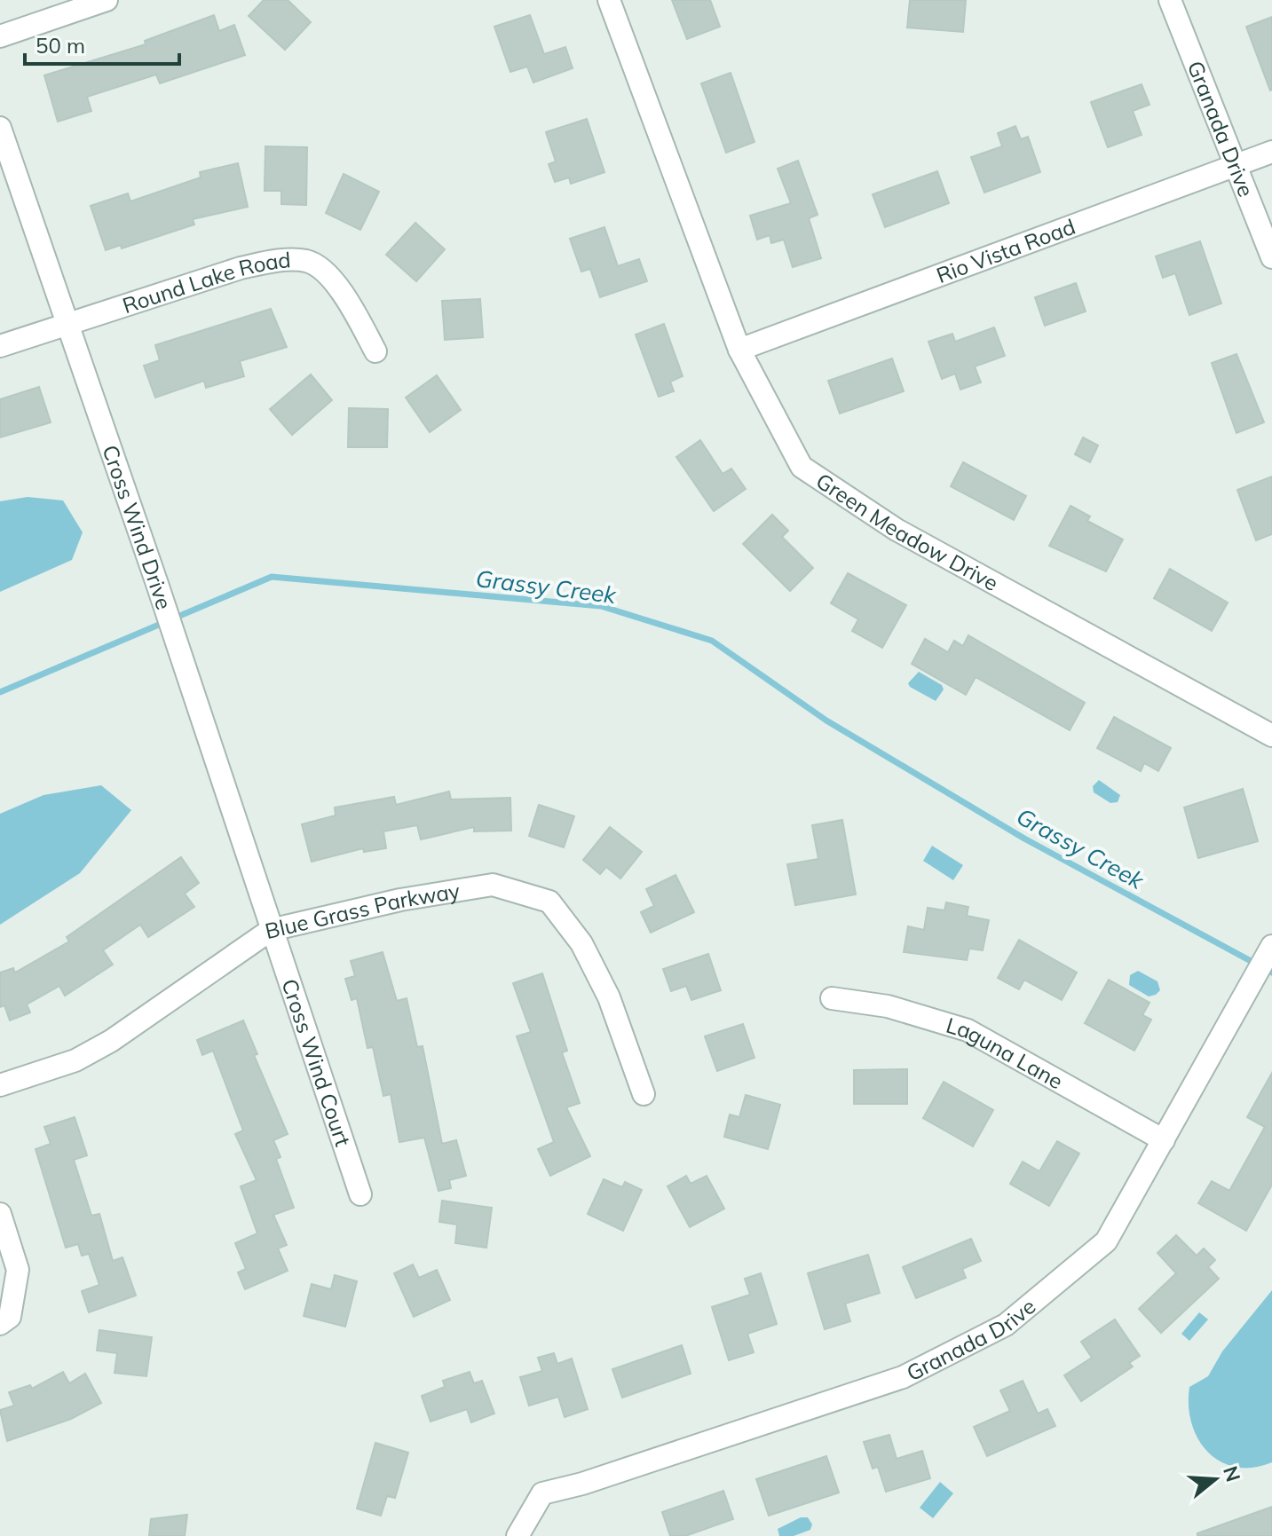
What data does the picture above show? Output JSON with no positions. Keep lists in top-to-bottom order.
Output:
{
  "streets": {
    "street": [
      "Granada Drive",
      "Rio Vista Road",
      "Round Lake Road",
      "Cross Wind Drive",
      "Green Meadow Drive",
      "Blue Grass Parkway",
      "Laguna Lane",
      "Cross Wind Court"
    ]
  },
  "crossings": [
    ["Granada Drive", "Rio Vista Road"],
    ["Granada Drive", "Laguna Lane"],
    ["Rio Vista Road", "Green Meadow Drive"],
    ["Round Lake Road", "Cross Wind Drive"],
    ["Cross Wind Drive", "Blue Grass Parkway"],
    ["Cross Wind Drive", "Cross Wind Court"],
    ["Blue Grass Parkway", "Cross Wind Court"]
  ],
  "water": ["Grassy Creek"],
  "scale_bar": "50 m",
  "north": "right"
}
